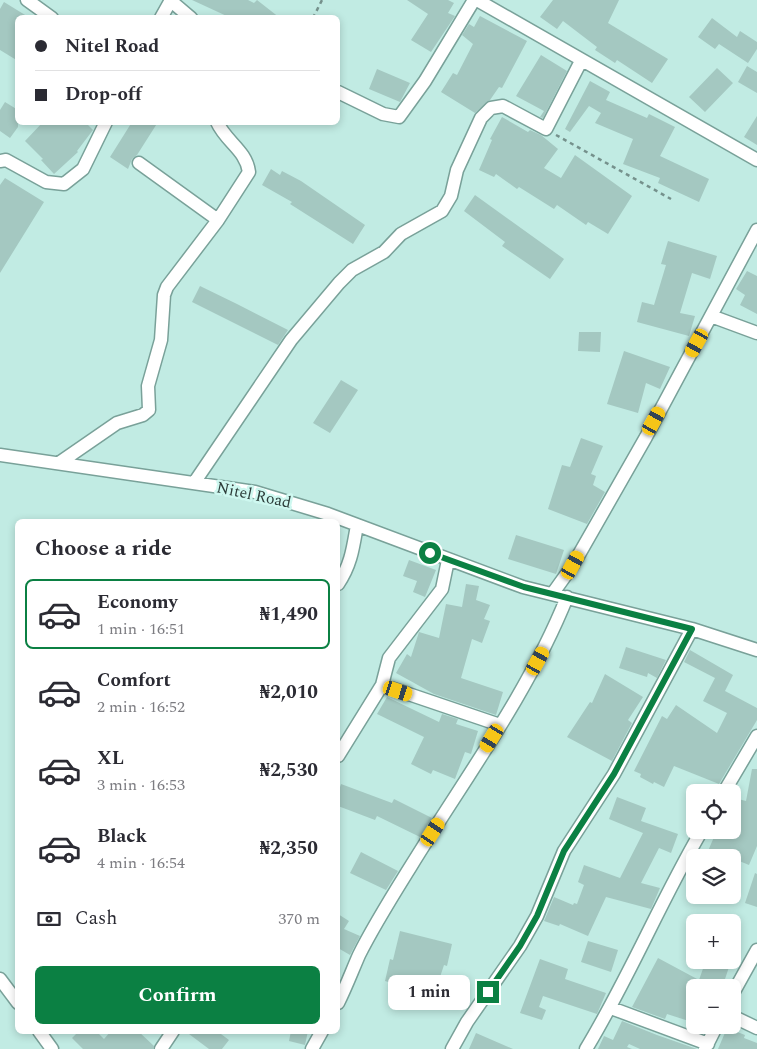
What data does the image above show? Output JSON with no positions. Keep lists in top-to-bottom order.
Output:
{
  "streets": {
    "street": ["Nitel Road"]
  },
  "page": {
    "banner": ["Nitel Road", "Drop-off"],
    "heading": "Choose a ride",
    "list": [
      {
        "name": "Economy",
        "note": "1 min · 16:51",
        "value": "₦1,490"
      },
      {
        "name": "Comfort",
        "note": "2 min · 16:52",
        "value": "₦2,010"
      },
      {
        "name": "XL",
        "note": "3 min · 16:53",
        "value": "₦2,530"
      },
      {
        "name": "Black",
        "note": "4 min · 16:54",
        "value": "₦2,350"
      }
    ],
    "map_buttons": ["+", "−"],
    "pay": ["Cash", "370 m"],
    "buttons": "Confirm",
    "bubble": "1 min"
  }
}
